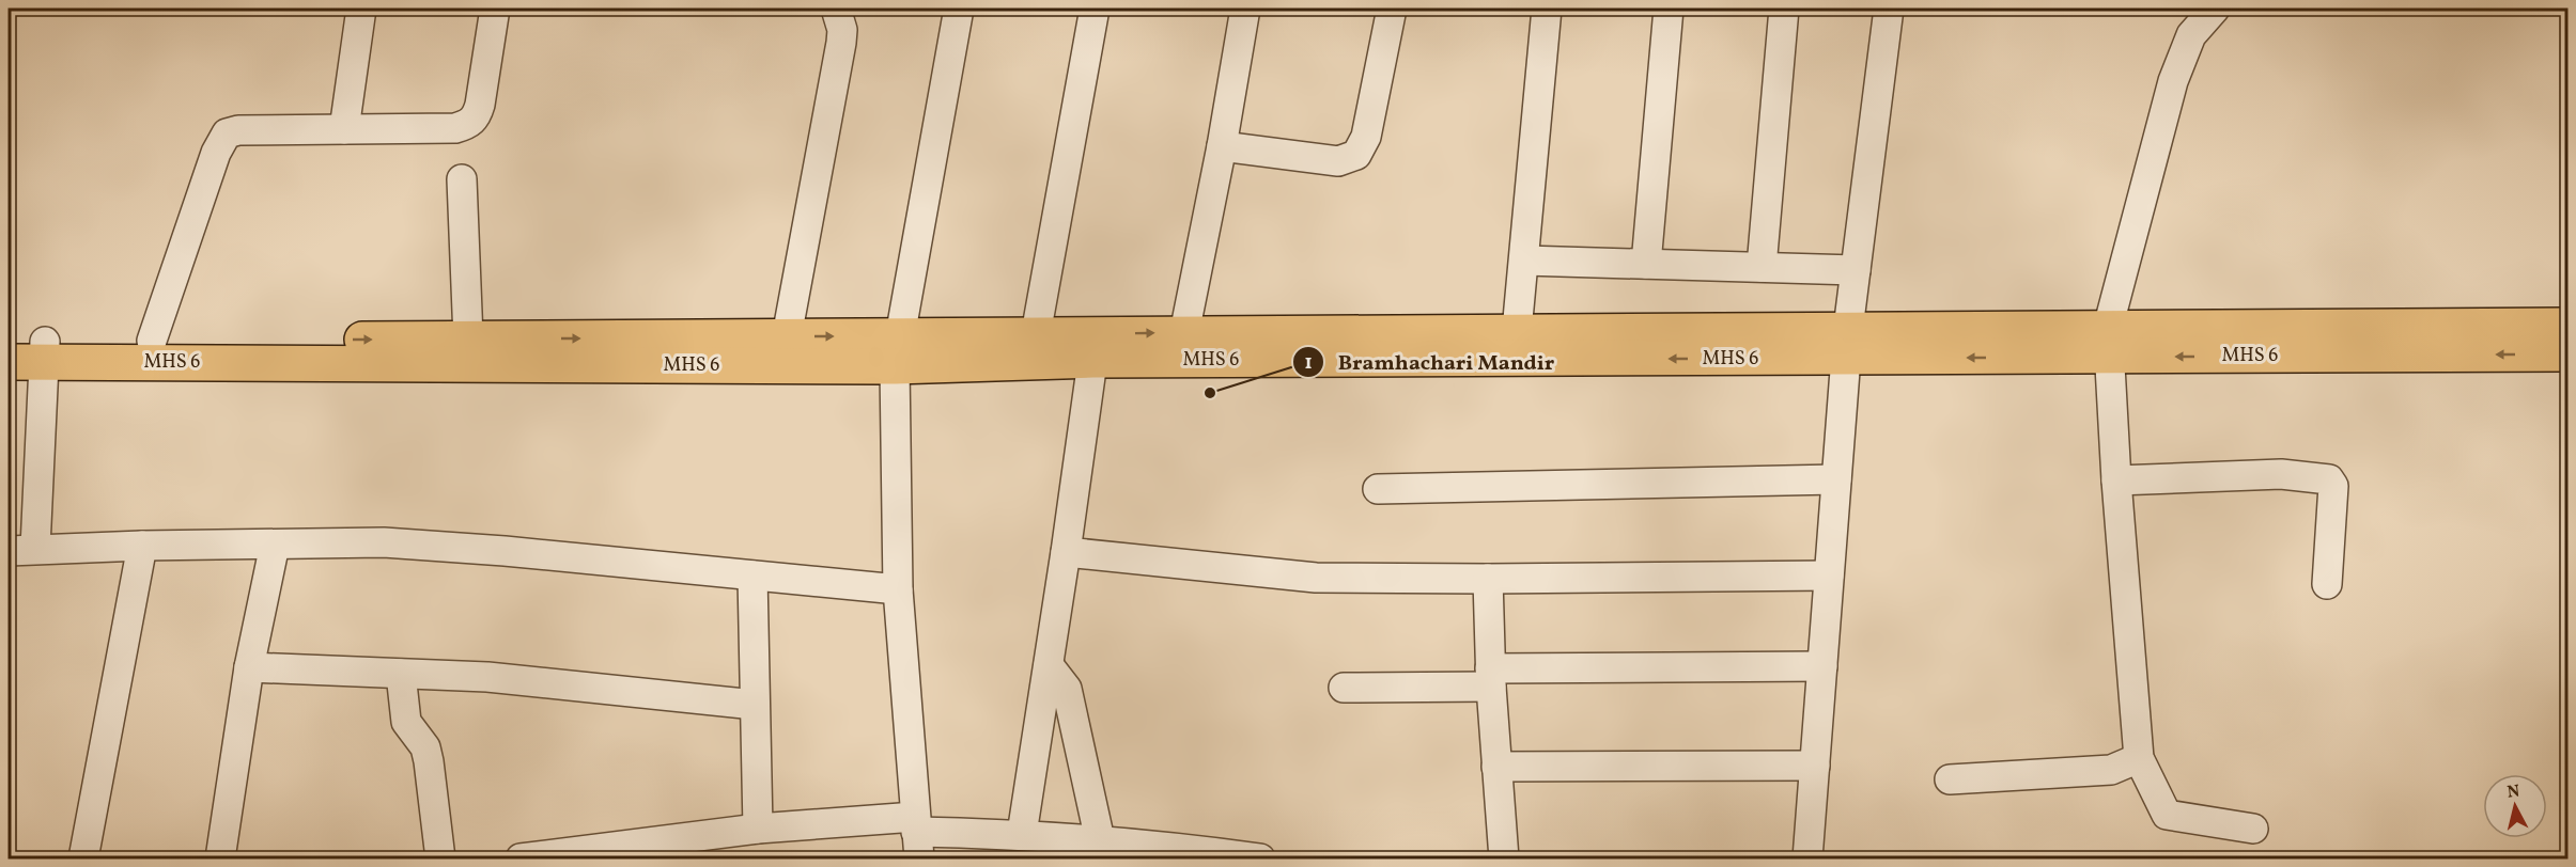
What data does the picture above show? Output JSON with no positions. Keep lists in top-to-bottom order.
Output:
{
  "streets": {
    "main road": ["MHS 6"]
  },
  "places": ["Bramhachari Mandir"],
  "north": "top"
}
